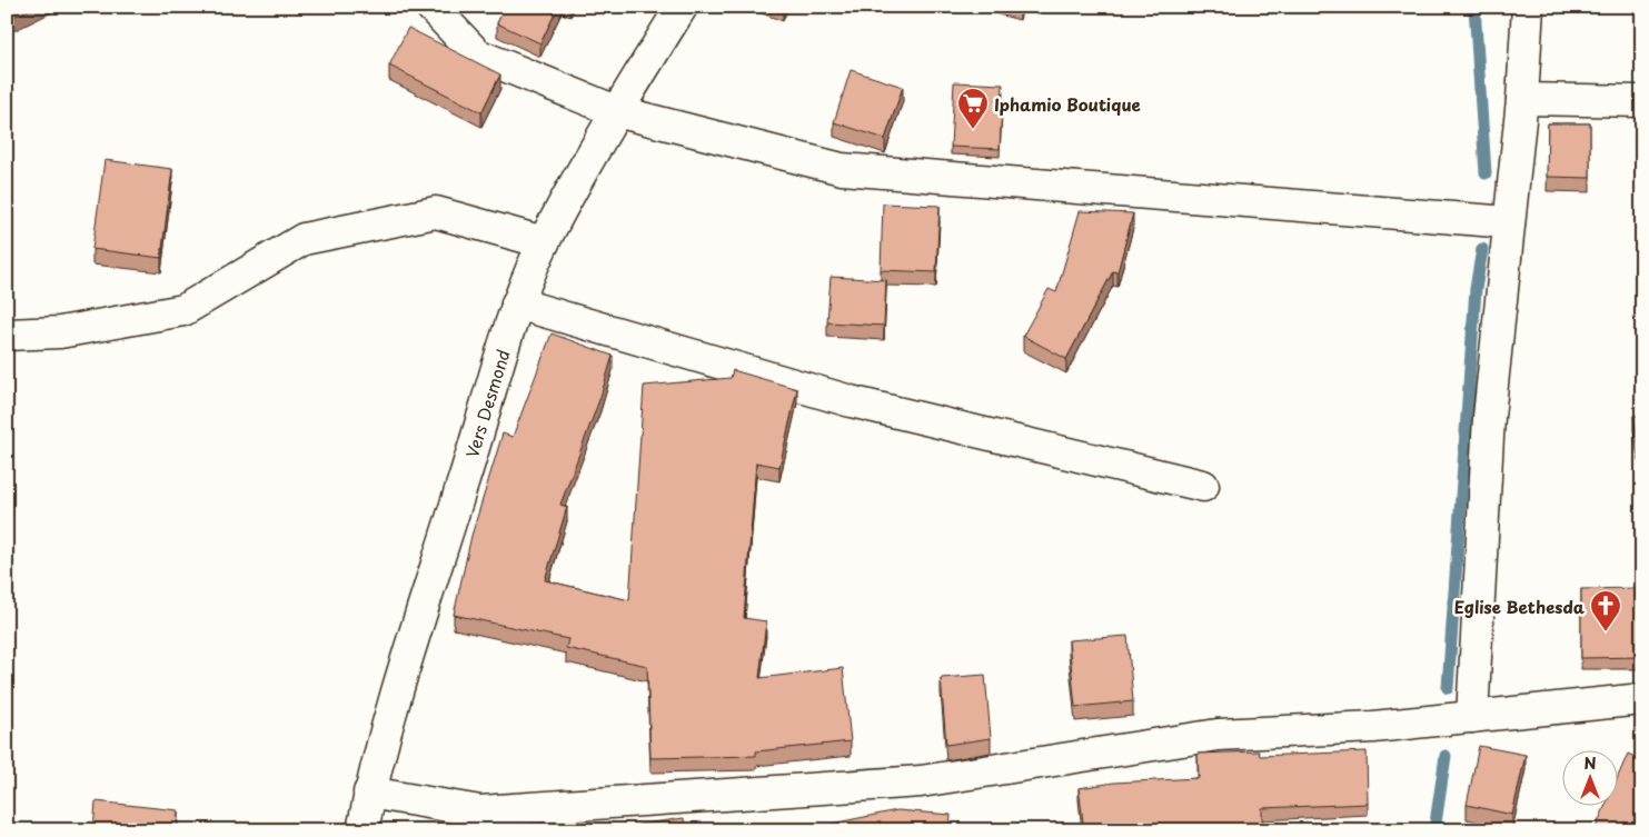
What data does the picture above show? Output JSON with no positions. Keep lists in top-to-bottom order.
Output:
{
  "streets": {
    "street": ["Vers Desmond"]
  },
  "places": {
    "supermarket": ["Iphamio Boutique"],
    "church": ["Eglise Bethesda"]
  },
  "north": "top"
}
